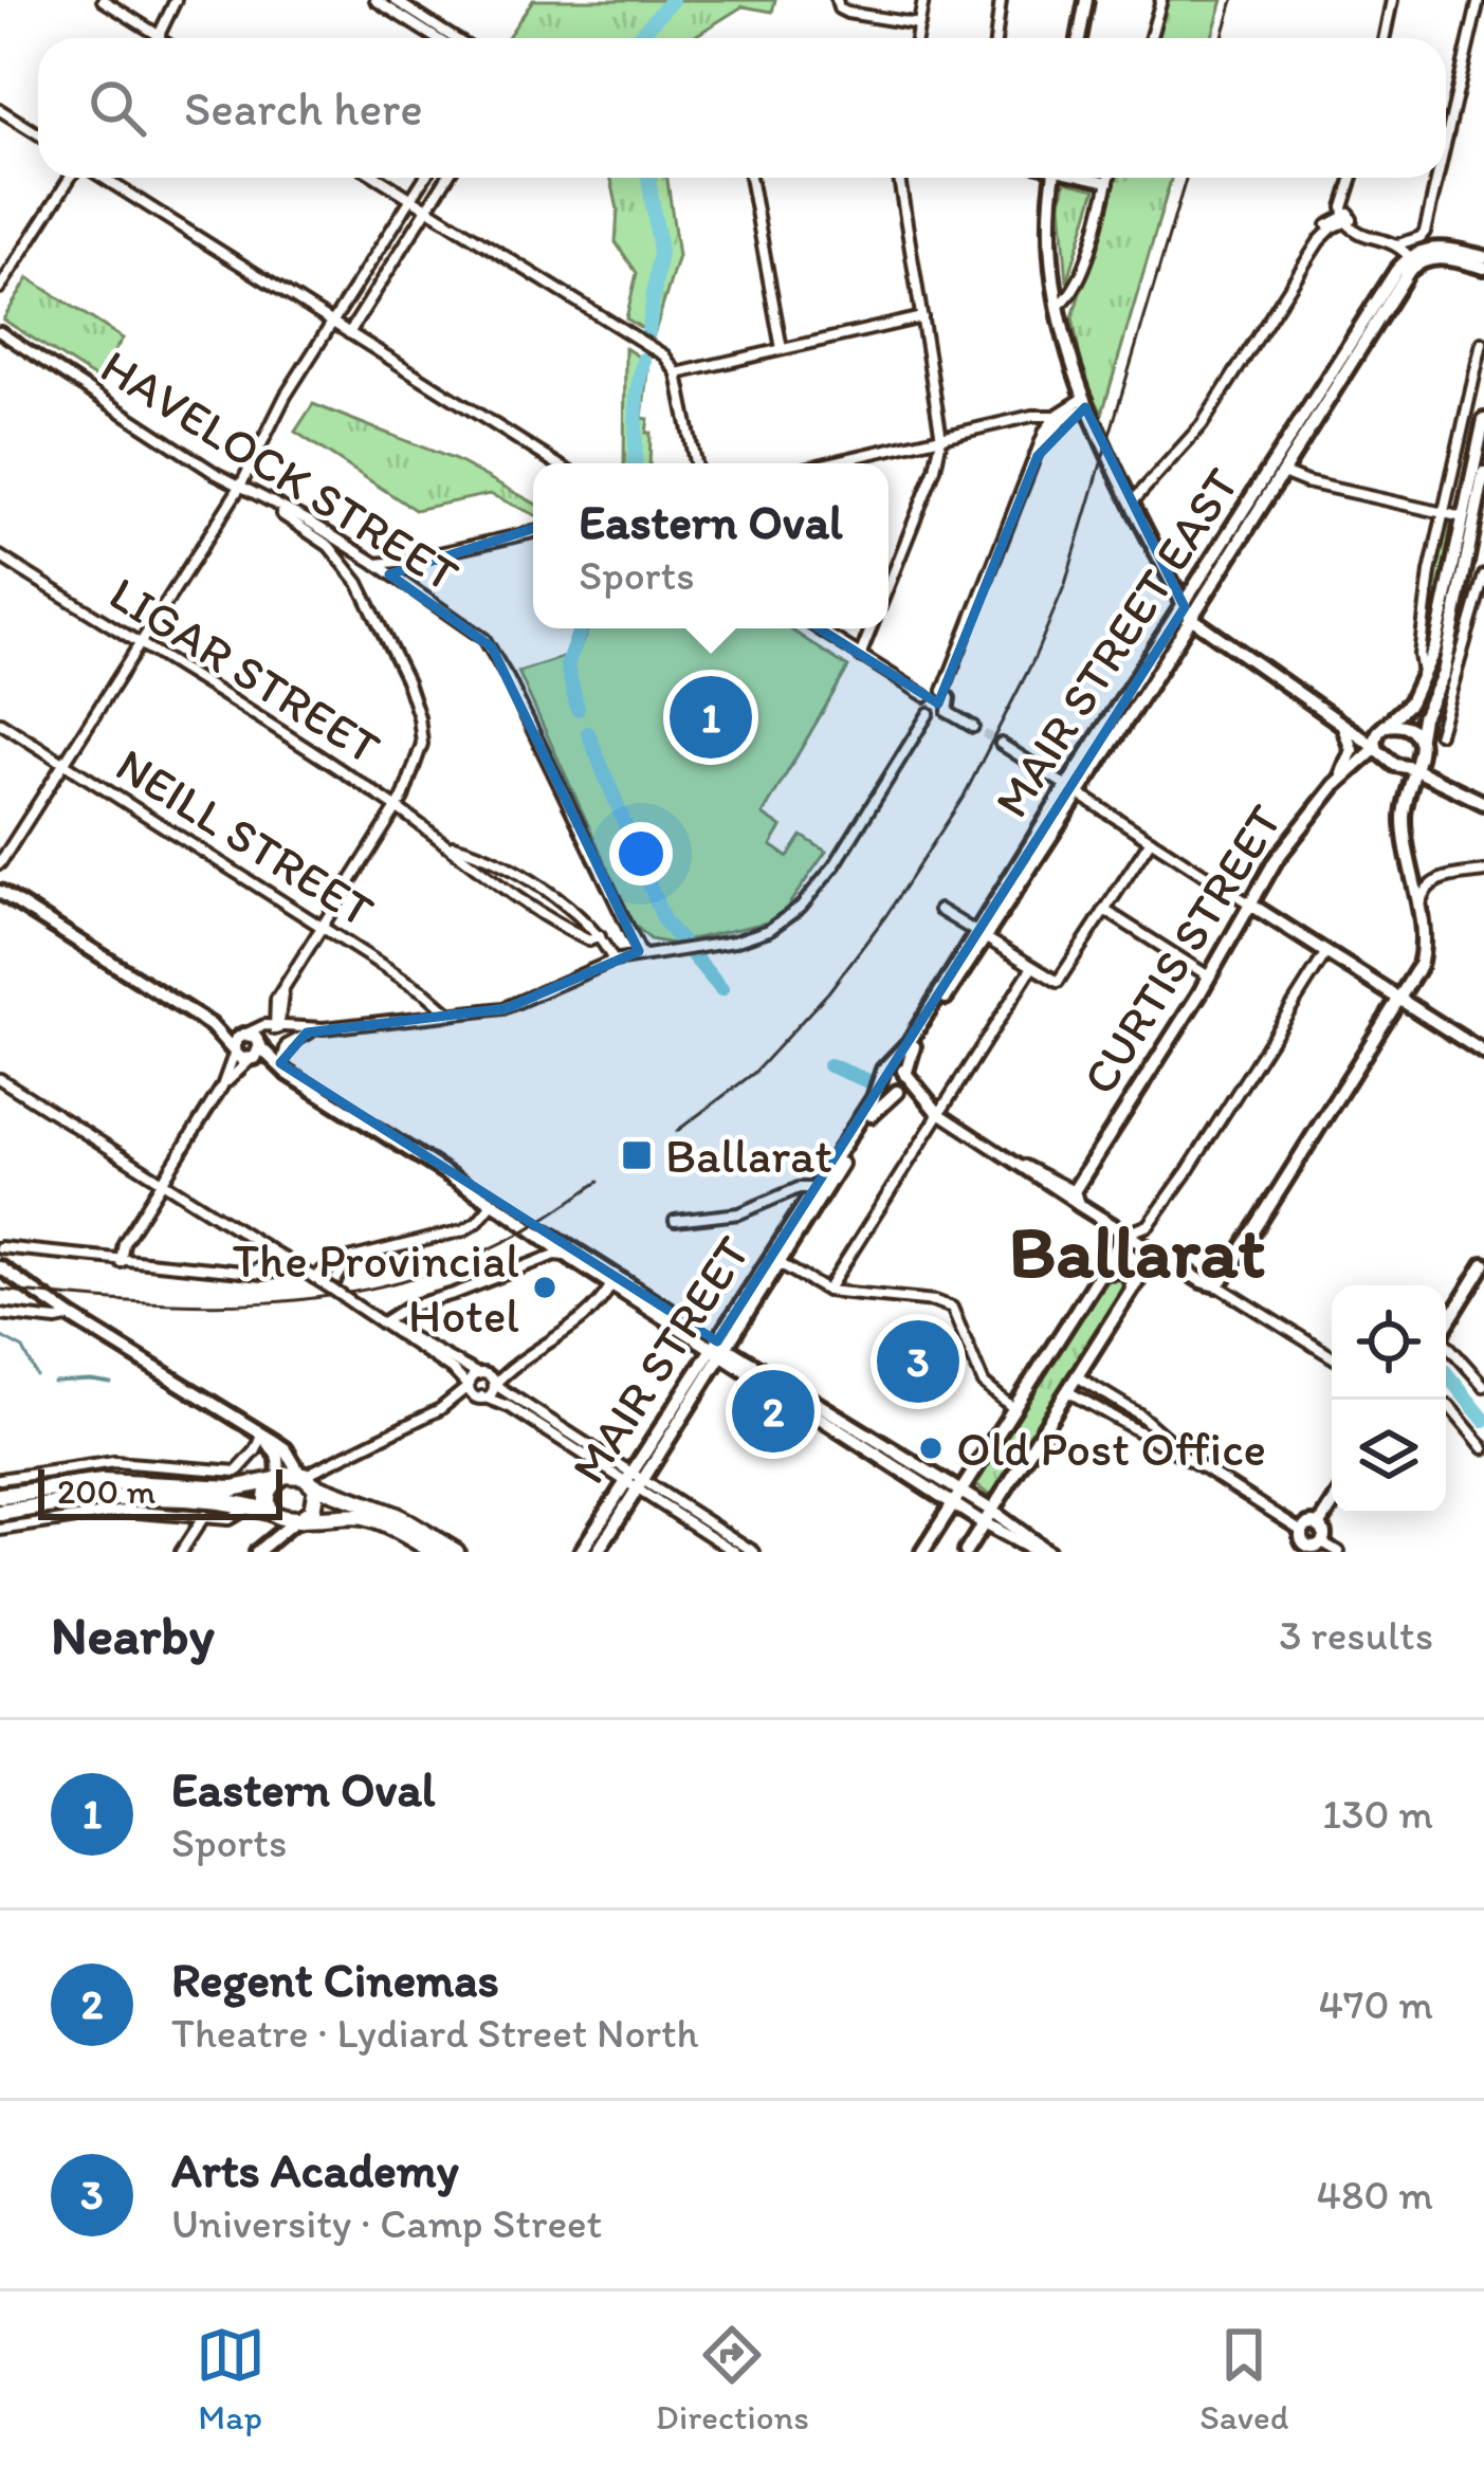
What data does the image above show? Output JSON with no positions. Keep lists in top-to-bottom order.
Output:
{
  "streets": {
    "street": [
      "HAVELOCK STREET",
      "MAIR STREET EAST",
      "LIGAR STREET",
      "NEILL STREET",
      "CURTIS STREET",
      "MAIR STREET"
    ]
  },
  "crossings": [
    ["MAIR STREET EAST", "MAIR STREET"]
  ],
  "districts": ["Ballarat"],
  "places": {
    "transit": ["Ballarat"],
    "other": ["The Provincial Hotel", "Old Post Office"]
  },
  "scale_bar": "200 m",
  "page": {
    "search": "Search here",
    "popup": ["Eastern Oval", "Sports"],
    "pins": ["1", "3", "2"],
    "scale": "200 m",
    "heading": ["Nearby", "3 results"],
    "list": [
      {
        "mark": "1",
        "name": "Eastern Oval",
        "note": "Sports",
        "value": "130 m"
      },
      {
        "mark": "2",
        "name": "Regent Cinemas",
        "note": "Theatre · Lydiard Street North",
        "value": "470 m"
      },
      {
        "mark": "3",
        "name": "Arts Academy",
        "note": "University · Camp Street",
        "value": "480 m"
      }
    ],
    "nav": ["Map", "Directions", "Saved"]
  }
}
